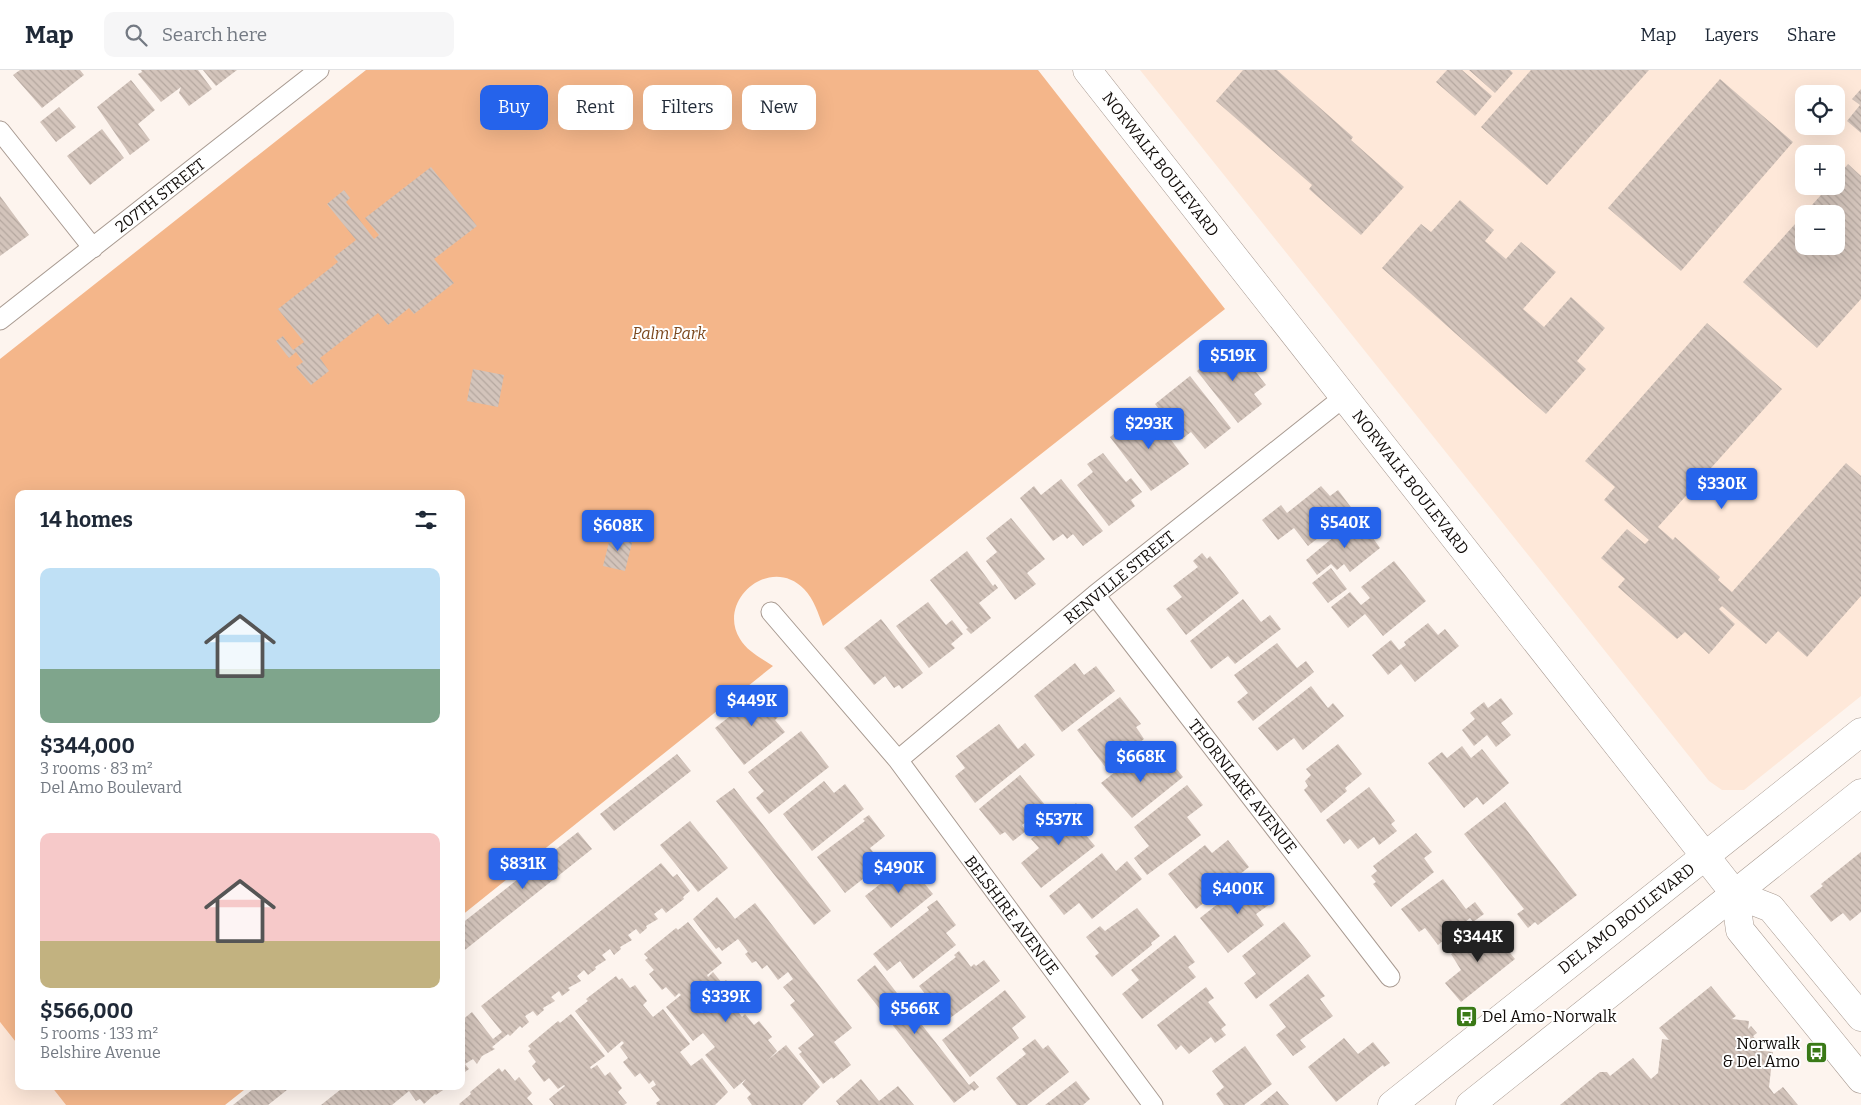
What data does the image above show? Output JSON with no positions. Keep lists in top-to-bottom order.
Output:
{
  "streets": {
    "main road": ["NORWALK BOULEVARD", "DEL AMO BOULEVARD"],
    "street": [
      "207TH STREET",
      "RENVILLE STREET",
      "THORNLAKE AVENUE",
      "BELSHIRE AVENUE"
    ]
  },
  "crossings": [
    ["NORWALK BOULEVARD", "RENVILLE STREET"],
    ["NORWALK BOULEVARD", "DEL AMO BOULEVARD"],
    ["RENVILLE STREET", "THORNLAKE AVENUE"],
    ["RENVILLE STREET", "BELSHIRE AVENUE"]
  ],
  "parks": ["Palm Park"],
  "places": {
    "bus stop": ["Del Amo-Norwalk", "Norwalk & Del Amo"]
  },
  "page": {
    "header": "Map",
    "search": "Search here",
    "nav": ["Map", "Layers", "Share"],
    "map_buttons": ["+", "−"],
    "chip": [
      "Buy",
      "Rent",
      "Filters",
      "New"
    ],
    "price": [
      "$519K",
      "$293K",
      "$330K",
      "$540K",
      "$608K",
      "$449K",
      "$668K",
      "$537K",
      "$831K",
      "$490K",
      "$400K",
      "$344K",
      "$339K",
      "$566K"
    ],
    "heading": "14 homes",
    "list": [
      {
        "name": "$344,000",
        "note": "3 rooms · 83 m² · Del Amo Boulevard"
      },
      {
        "name": "$566,000",
        "note": "5 rooms · 133 m² · Belshire Avenue"
      }
    ]
  }
}
